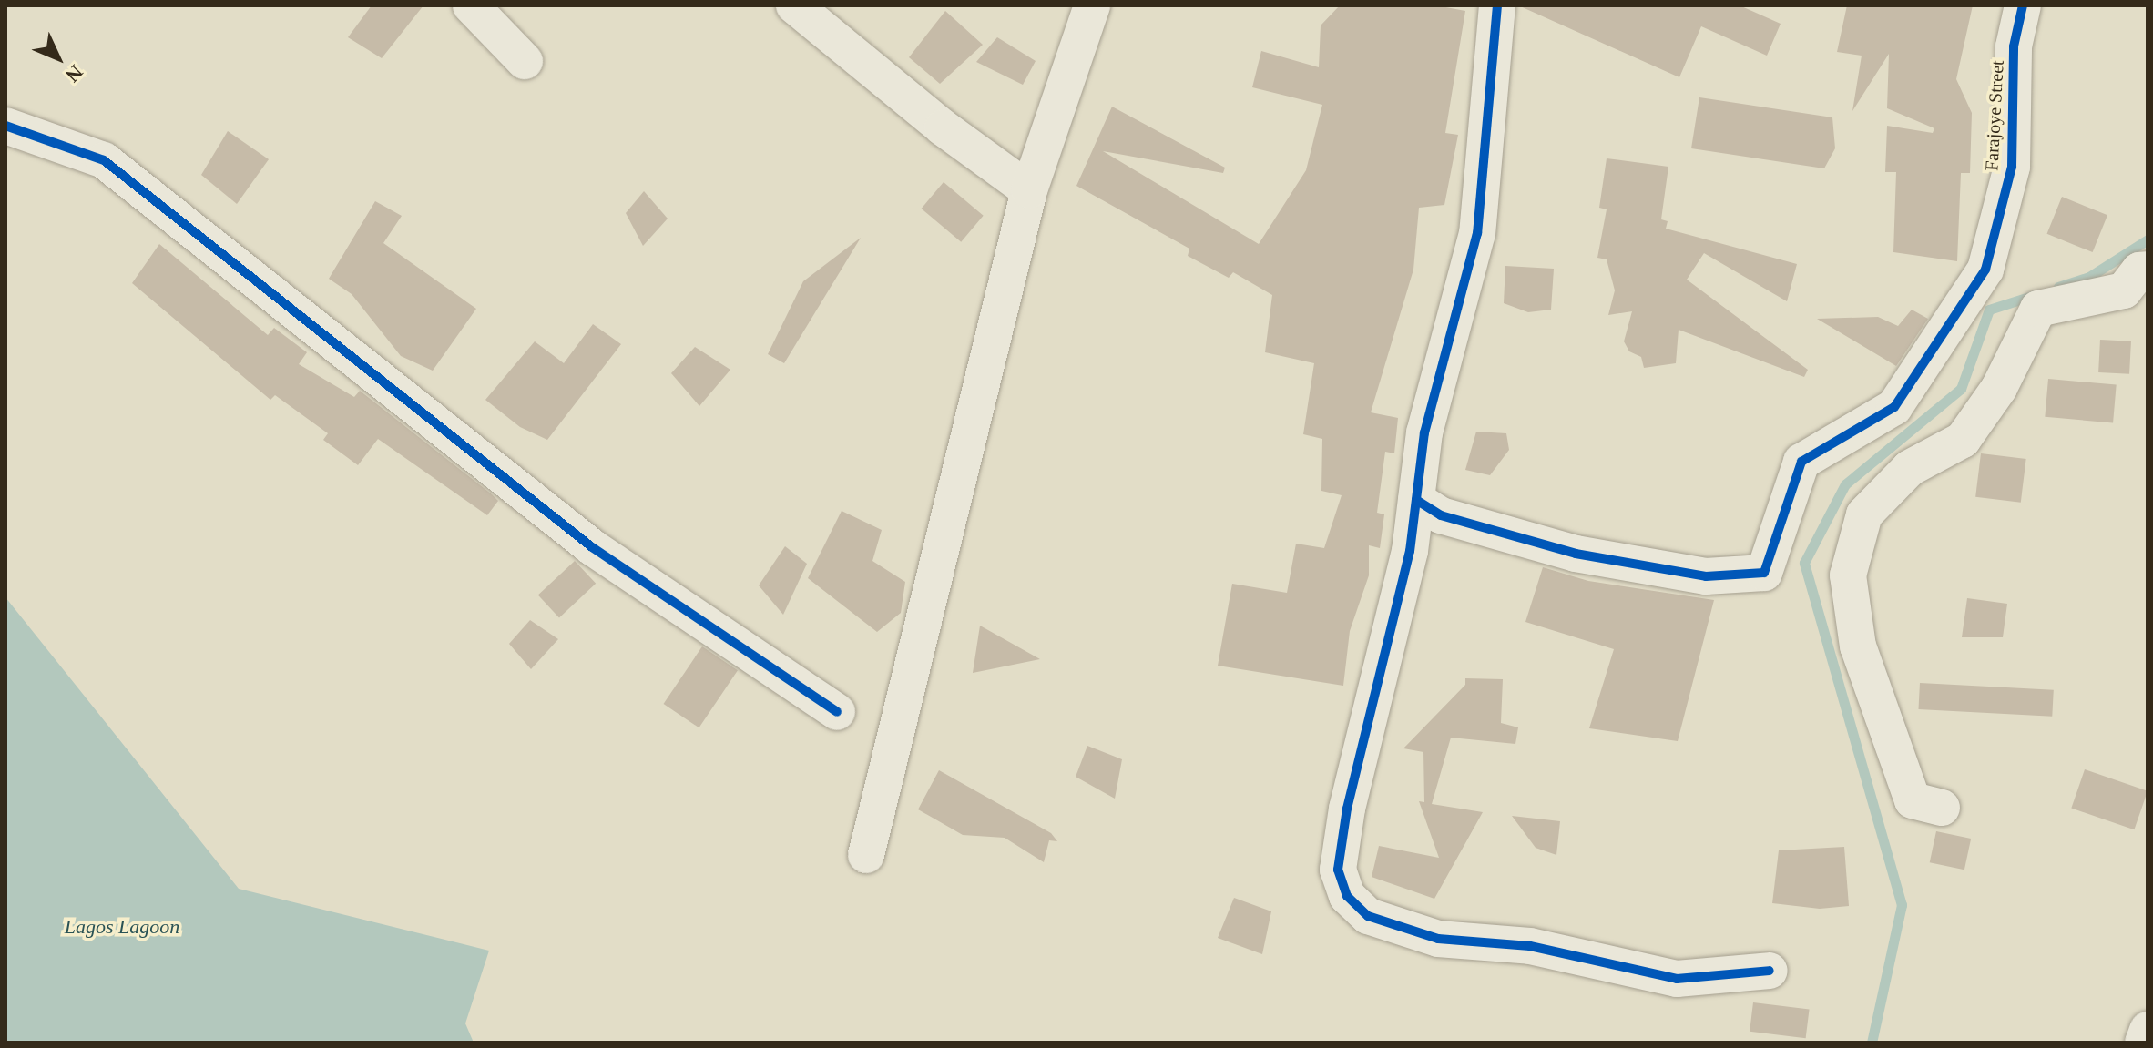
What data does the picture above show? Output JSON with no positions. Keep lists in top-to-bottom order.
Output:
{
  "streets": {
    "street": ["Farajoye Street"]
  },
  "water": ["Lagos Lagoon"],
  "north": "bottom right"
}
